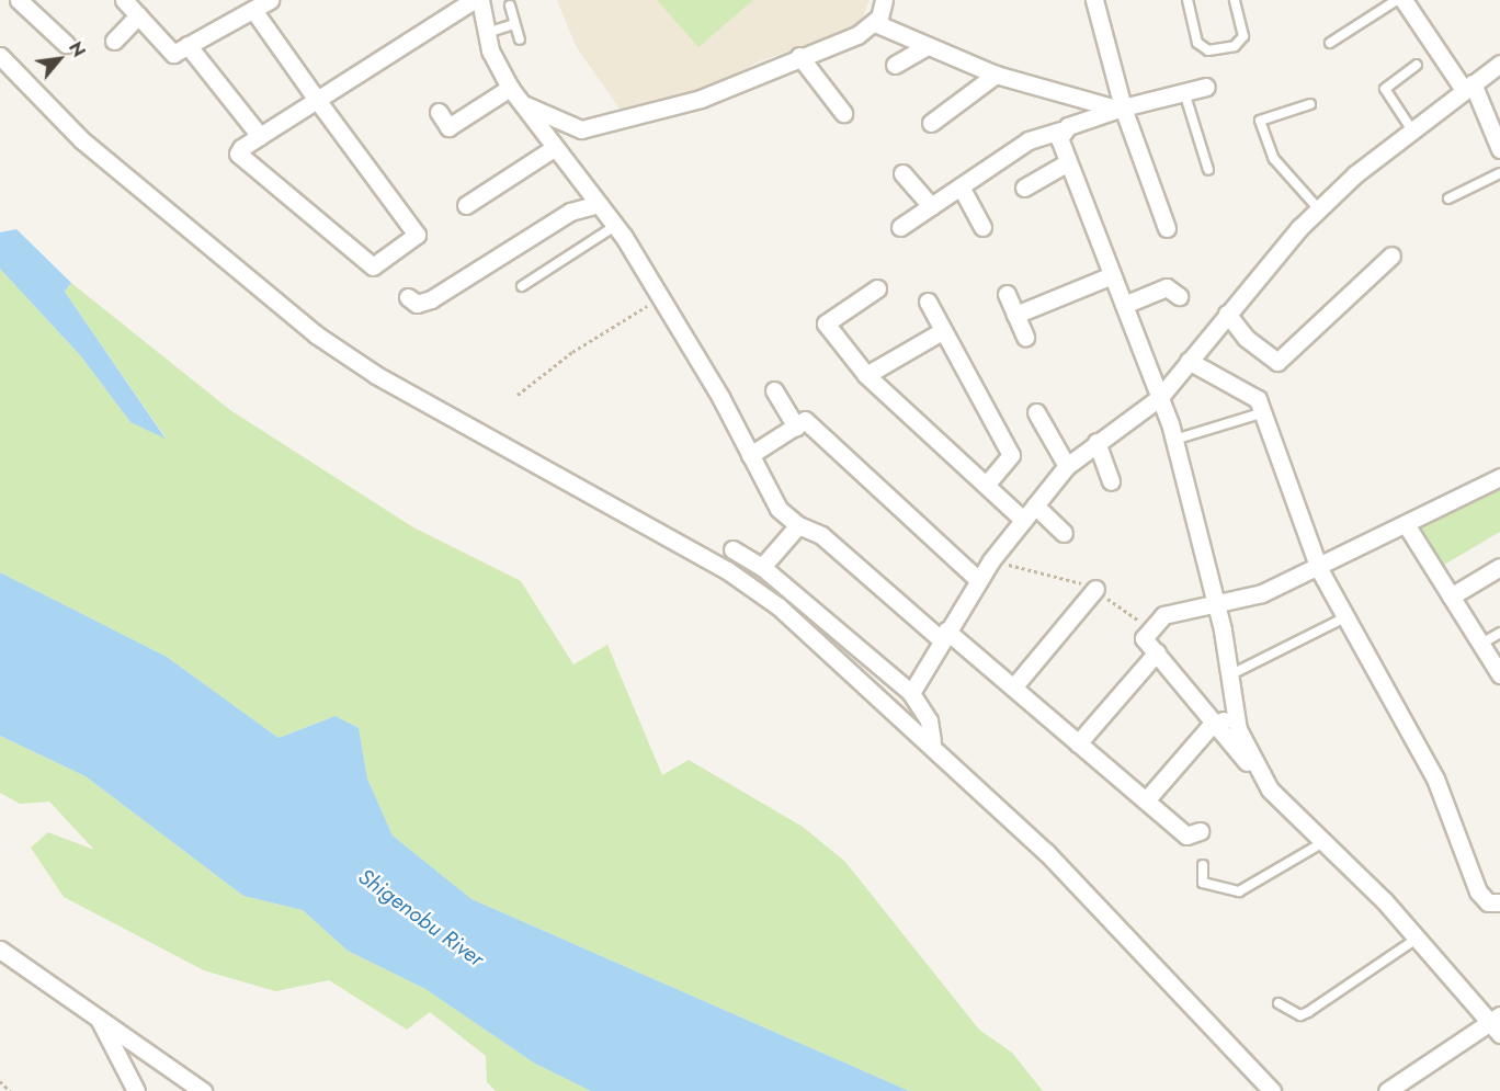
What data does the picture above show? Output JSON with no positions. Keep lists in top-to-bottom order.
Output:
{
  "water": ["Shigenobu River"],
  "north": "top right"
}
